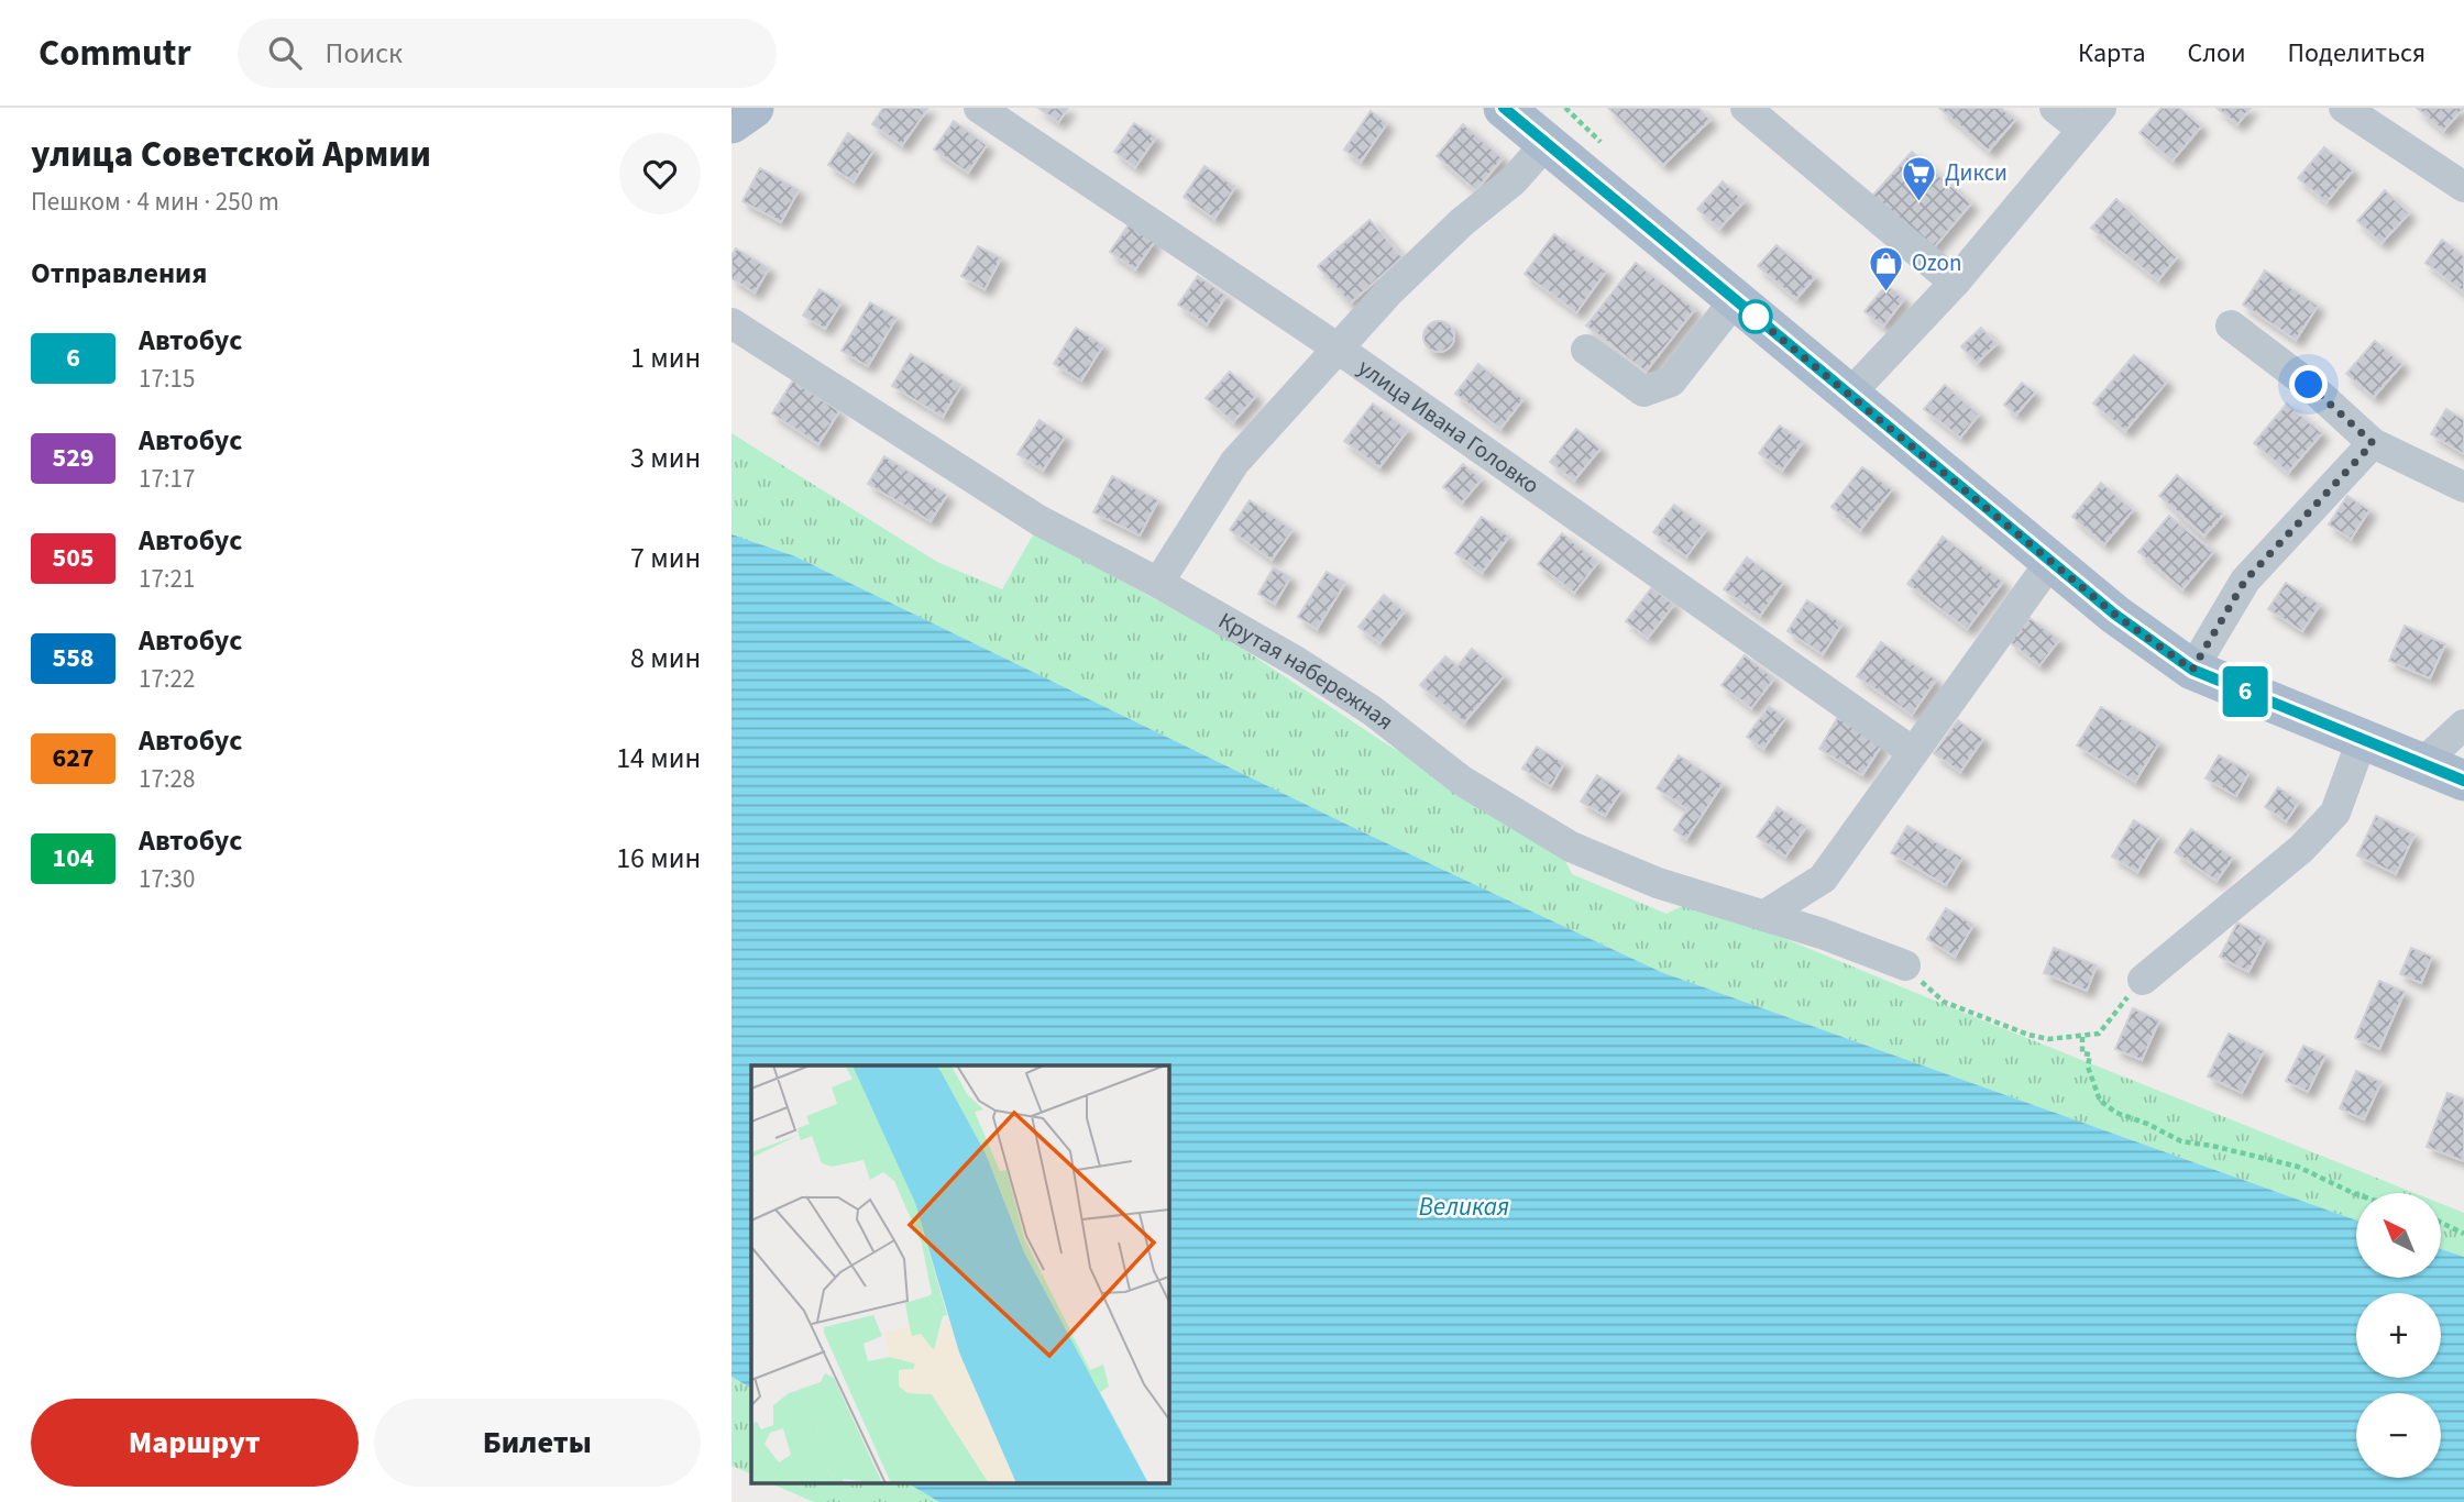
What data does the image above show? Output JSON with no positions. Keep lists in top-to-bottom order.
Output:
{
  "streets": {
    "street": ["улица Ивана Головко", "Крутая набережная"]
  },
  "water": ["Великая"],
  "places": {
    "supermarket": ["Дикси"],
    "shop": ["Ozon"]
  },
  "lines": ["bus line 6"],
  "north": "top left",
  "page": {
    "header": "Commutr",
    "search": "Поиск",
    "nav": ["Карта", "Слои", "Поделиться"],
    "heading": [
      ["улица Советской Армии", "Пешком · 4 мин · 250 m"],
      "Отправления"
    ],
    "on_map": "6",
    "list": [
      {
        "mark": "6",
        "name": "Автобус",
        "note": "17:15",
        "value": "1 мин"
      },
      {
        "mark": "529",
        "name": "Автобус",
        "note": "17:17",
        "value": "3 мин"
      },
      {
        "mark": "505",
        "name": "Автобус",
        "note": "17:21",
        "value": "7 мин"
      },
      {
        "mark": "558",
        "name": "Автобус",
        "note": "17:22",
        "value": "8 мин"
      },
      {
        "mark": "627",
        "name": "Автобус",
        "note": "17:28",
        "value": "14 мин"
      },
      {
        "mark": "104",
        "name": "Автобус",
        "note": "17:30",
        "value": "16 мин"
      }
    ],
    "map_buttons": ["+", "−"],
    "buttons": ["Маршрут", "Билеты"]
  }
}
